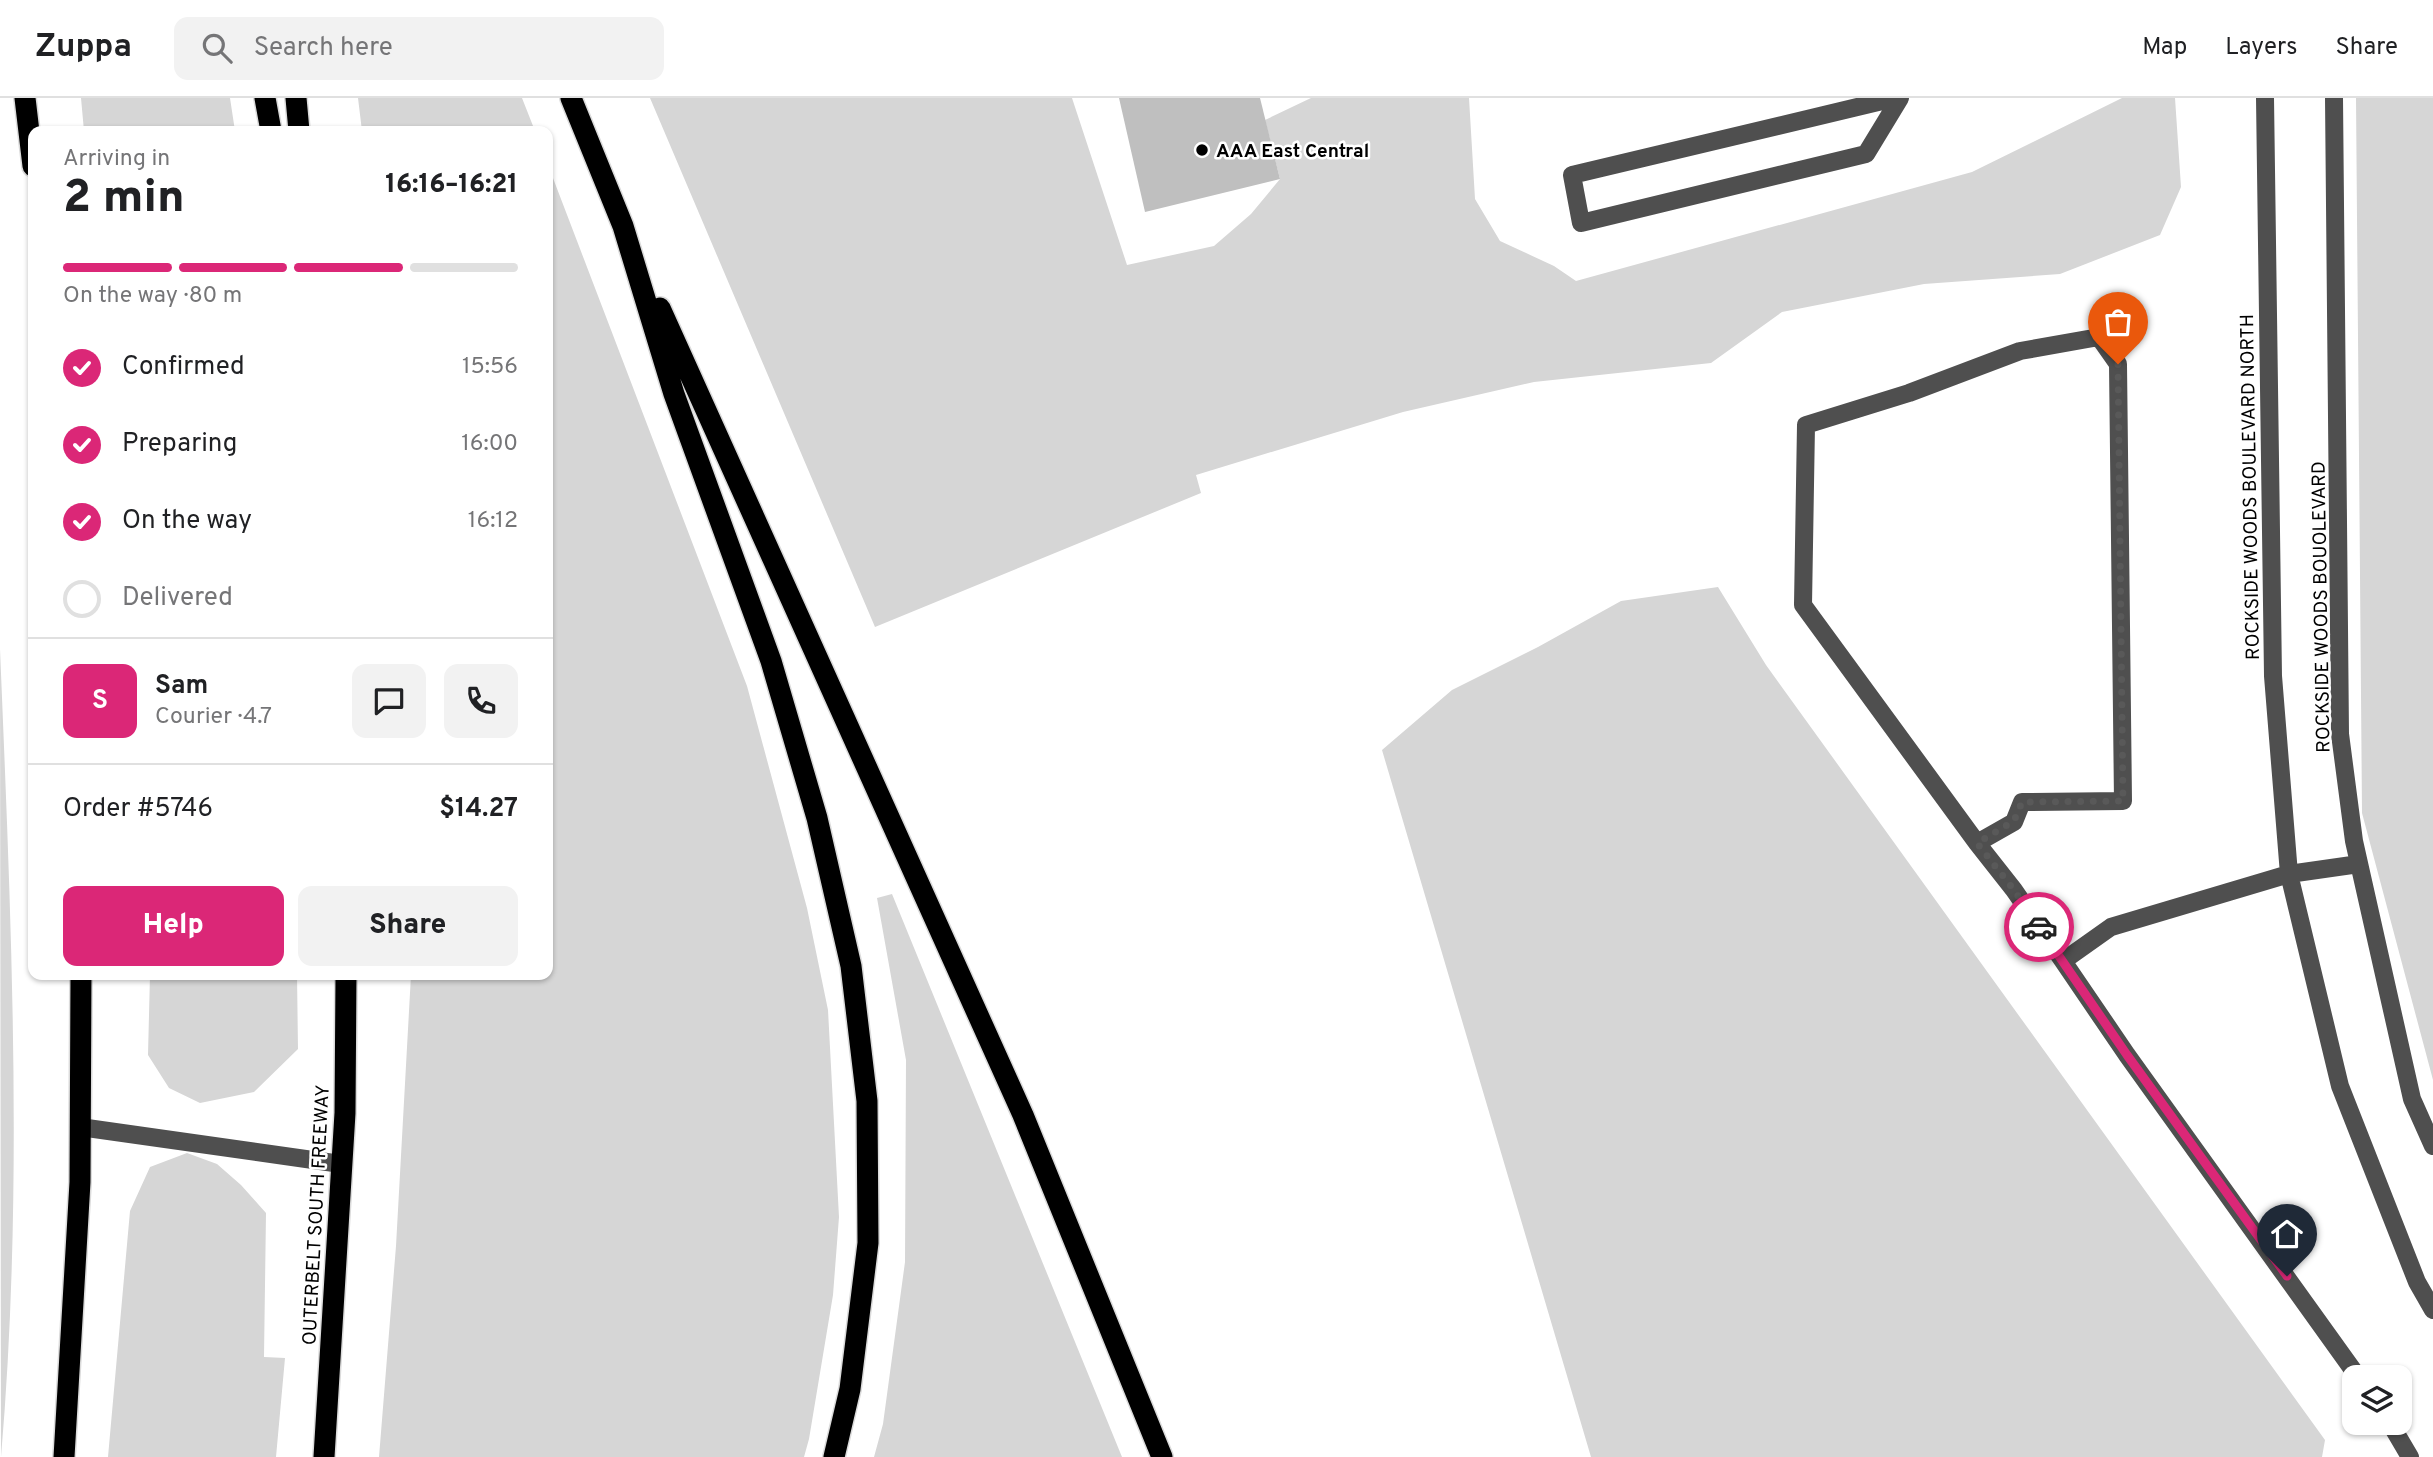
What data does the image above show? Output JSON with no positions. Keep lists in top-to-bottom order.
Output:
{
  "streets": {
    "highway": ["OUTERBELT SOUTH FREEWAY"],
    "street": ["ROCKSIDE WOODS BOULEVARD NORTH", "ROCKSIDE WOODS BOUOLEVARD"]
  },
  "places": ["AAA East Central"],
  "page": {
    "header": "Zuppa",
    "search": "Search here",
    "nav": ["Map", "Layers", "Share"],
    "heading": ["2 min", "Arriving in", "16:16–16:21"],
    "panel": [
      "Sam",
      "Courier · 4.7",
      "Order #5746",
      "$14.27"
    ],
    "bar": "On the way · 80 m",
    "list": [
      ["Confirmed", "15:56"],
      ["Preparing", "16:00"],
      ["On the way", "16:12"],
      "Delivered"
    ],
    "round": "S",
    "buttons": ["Help", "Share"]
  }
}
